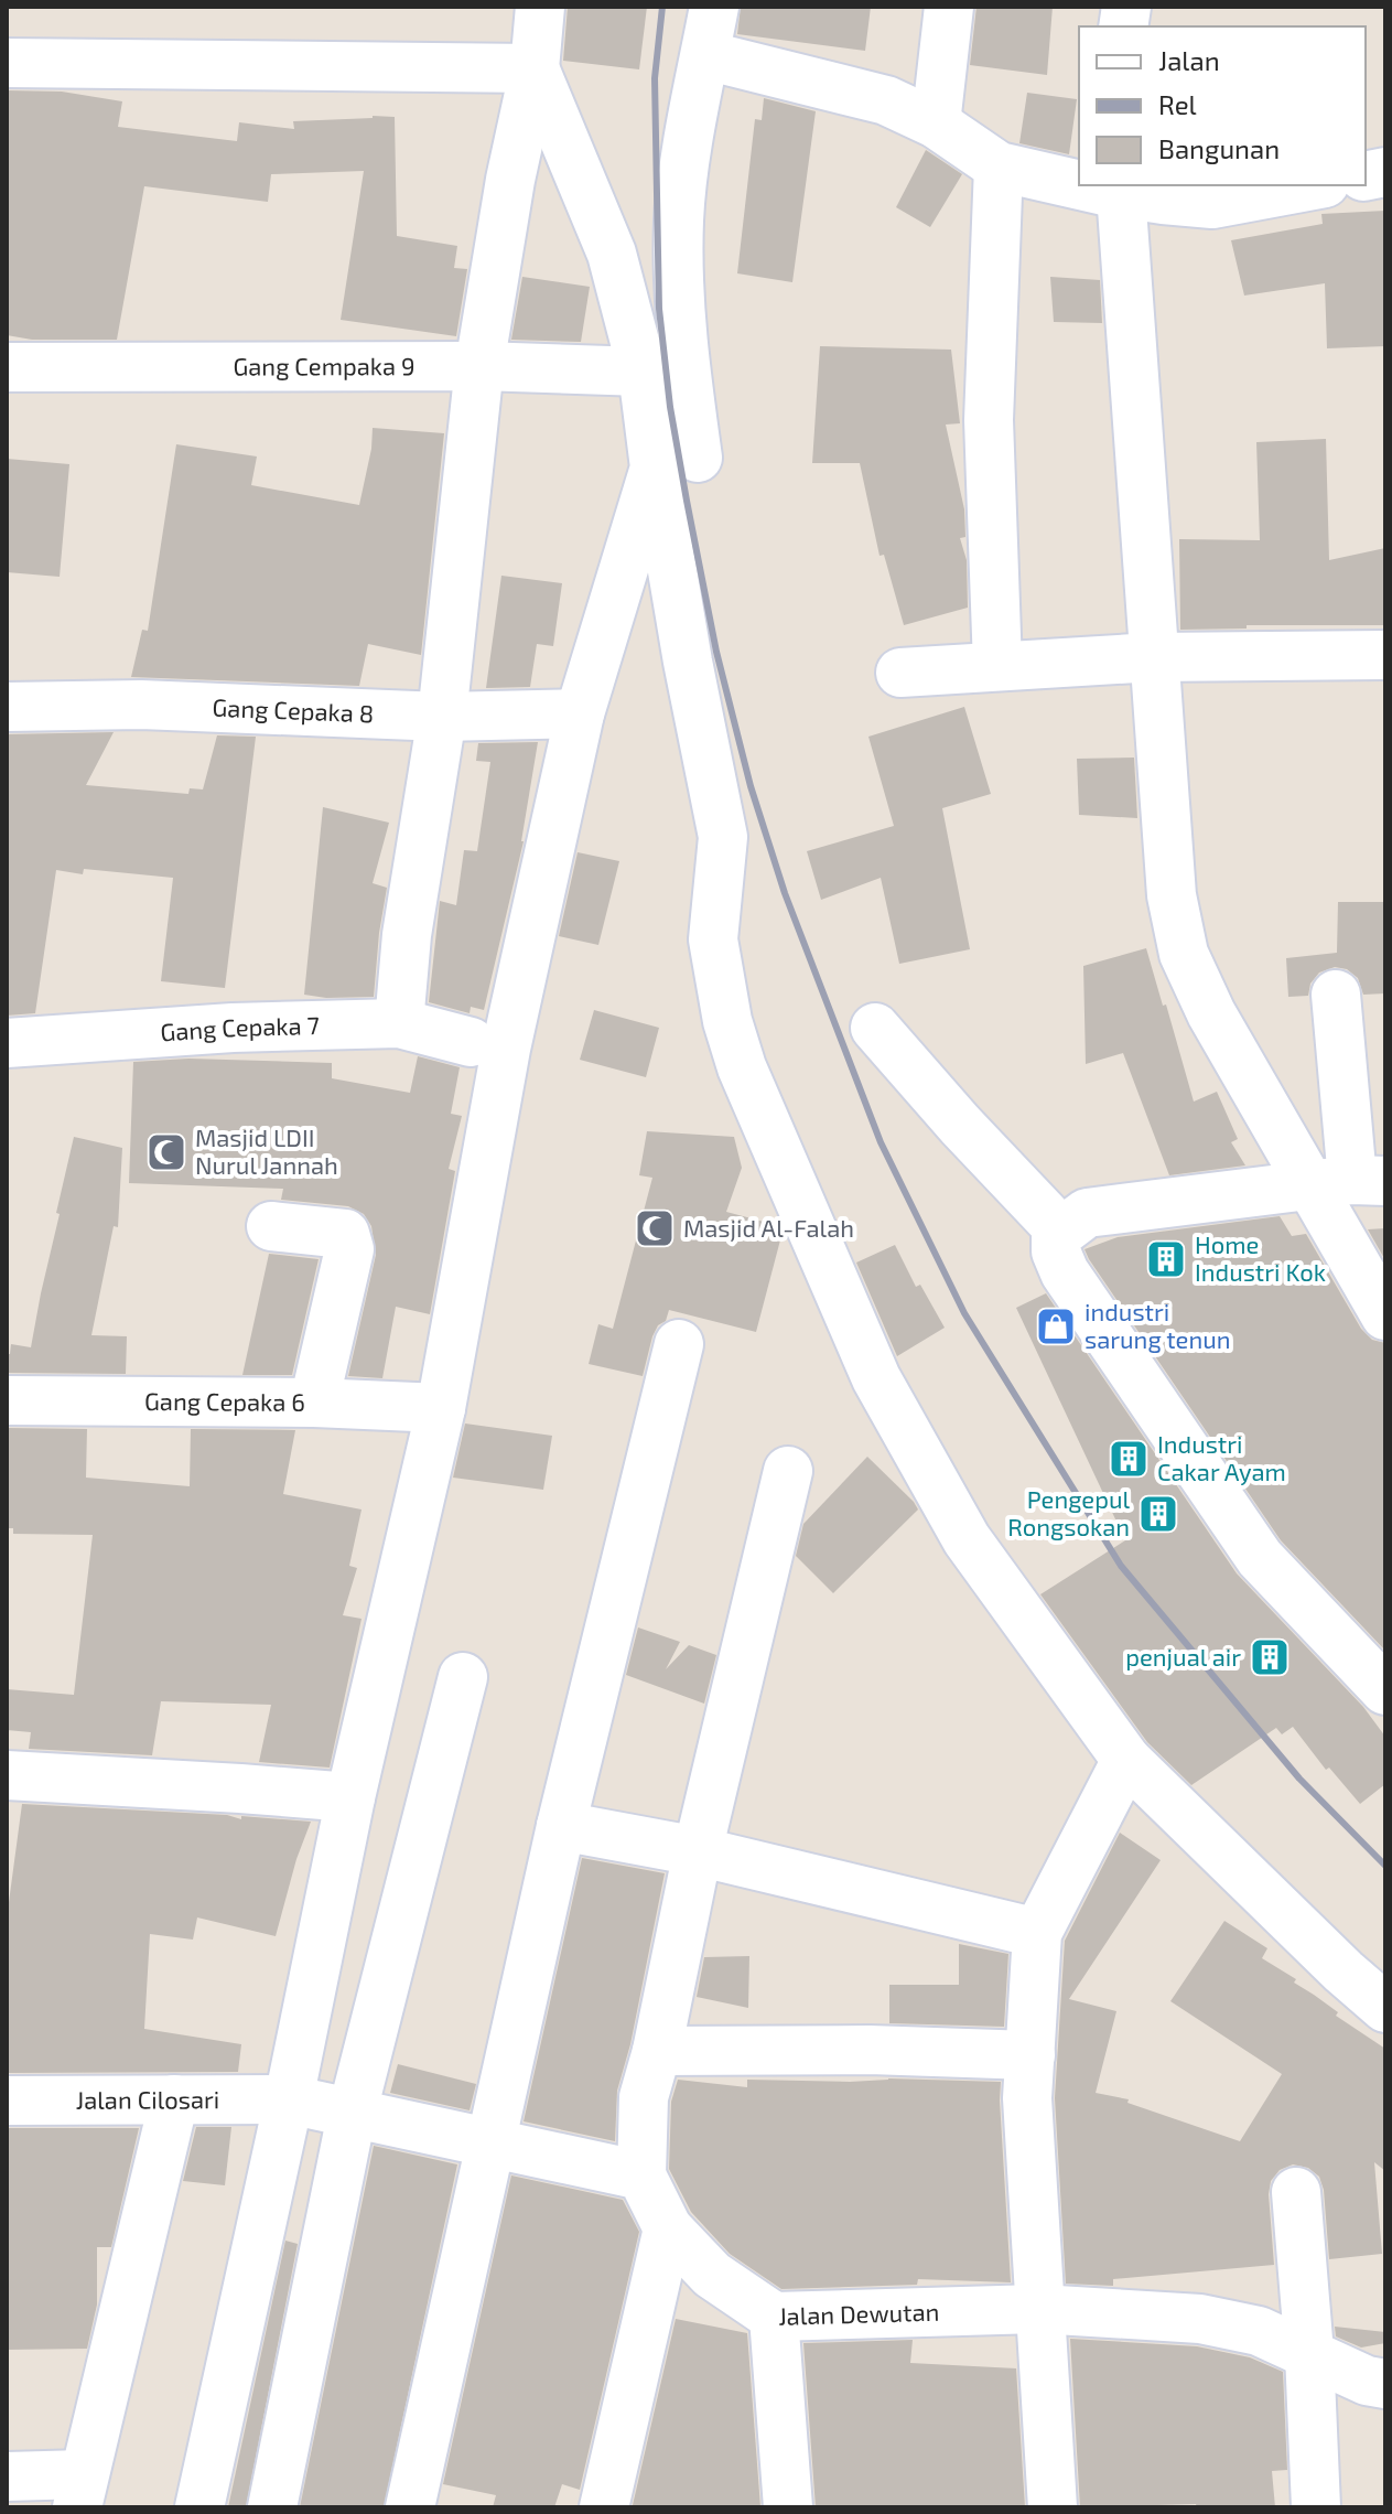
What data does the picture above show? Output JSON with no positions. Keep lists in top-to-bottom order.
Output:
{
  "streets": {
    "street": [
      "Gang Cempaka 9",
      "Gang Cepaka 8",
      "Gang Cepaka 7",
      "Gang Cepaka 6",
      "Jalan Cilosari",
      "Jalan Dewutan"
    ]
  },
  "places": {
    "mosque": ["Masjid LDII Nurul Jannah", "Masjid Al-Falah"],
    "building": [
      "Home Industri Kok",
      "Industri Cakar Ayam",
      "Pengepul Rongsokan",
      "penjual air"
    ],
    "shop": ["industri sarung tenun"]
  },
  "legend": ["Jalan", "Rel", "Bangunan"]
}
